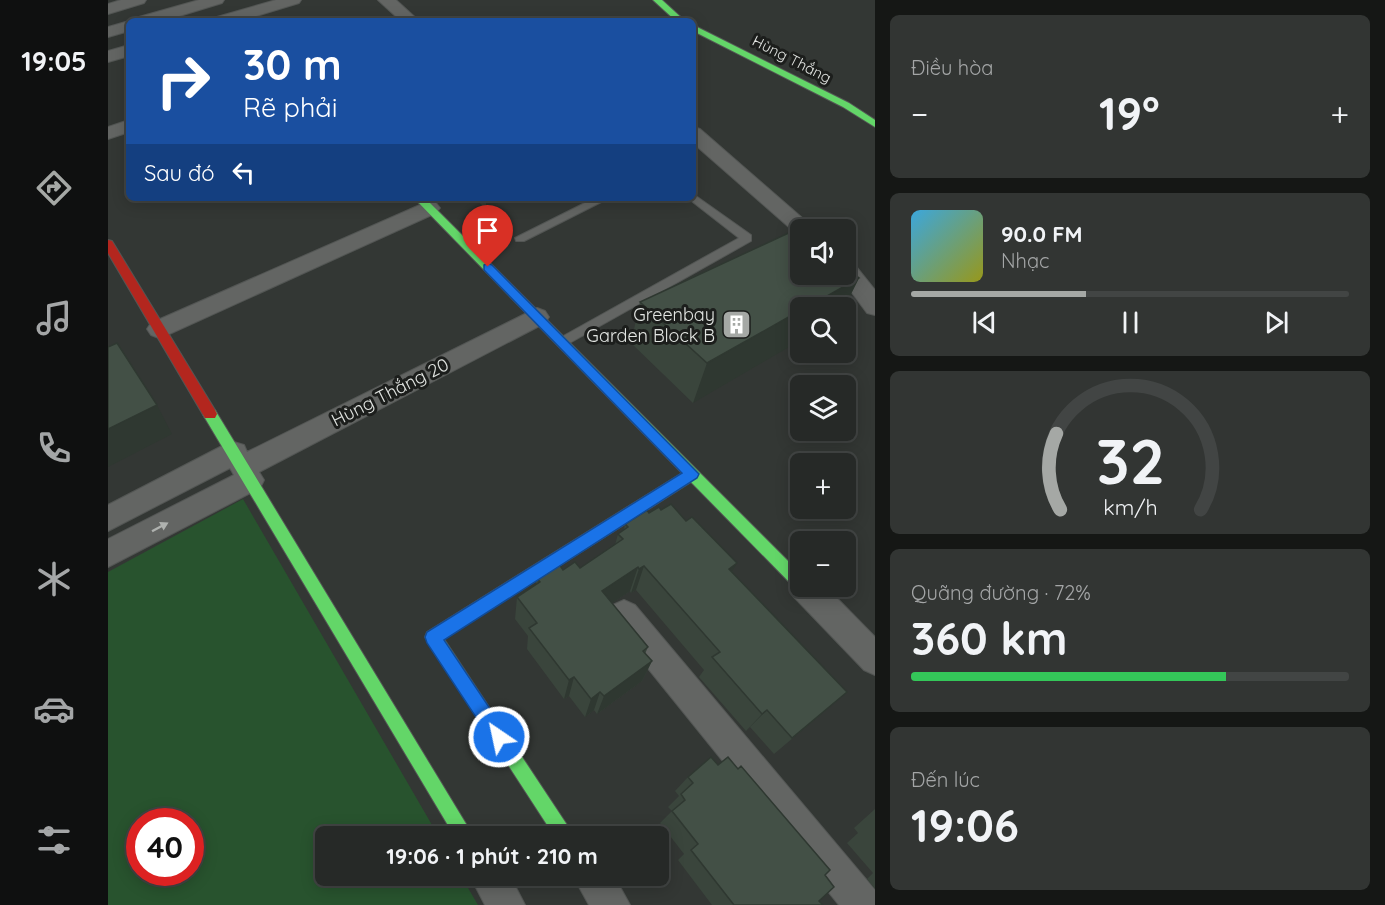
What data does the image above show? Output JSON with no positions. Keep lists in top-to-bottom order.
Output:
{
  "streets": {
    "street": ["Hùng Thắng", "Hùng Thắng 20"]
  },
  "places": {
    "building": ["Greenbay Garden Block B"]
  },
  "page": {
    "tabs": "19:05",
    "tile": [
      "Điều hòa",
      ["Quãng đường · 72%", "360 km"],
      ["Đến lúc", "19:06"]
    ],
    "turn": ["30 m", "Rẽ phải"],
    "heat": ["−", "19°", "+"],
    "then": "Sau đó",
    "song": ["90.0 FM", "Nhạc"],
    "map_buttons": ["+", "−"],
    "limit": "40",
    "trip": "19:06 · 1 phút · 210 m",
    "gauge": ["32", "km/h"]
  }
}
